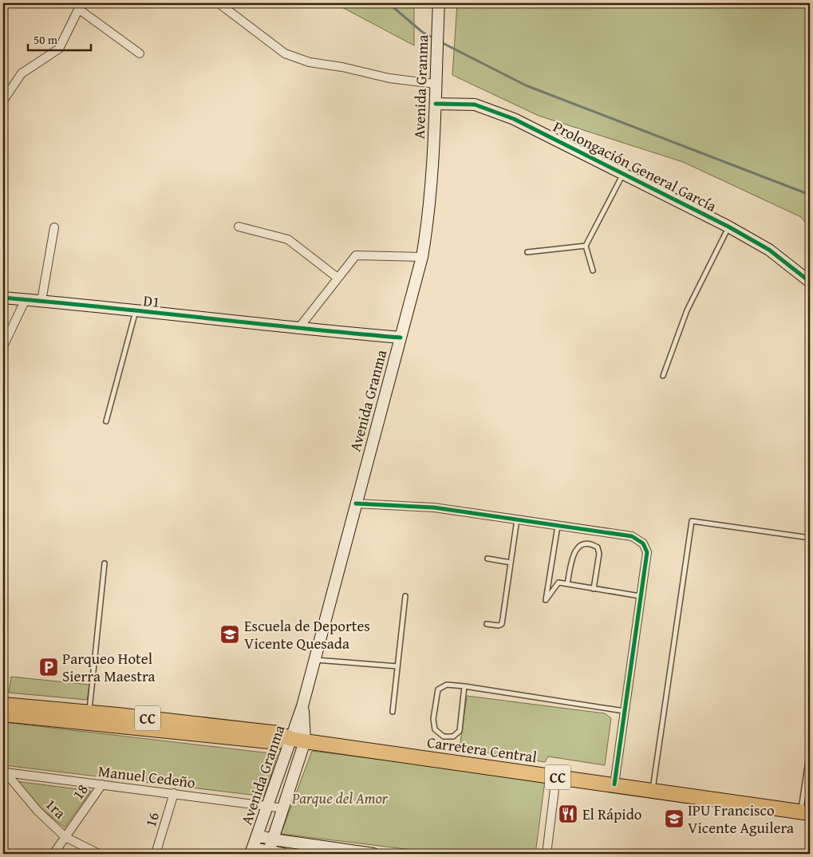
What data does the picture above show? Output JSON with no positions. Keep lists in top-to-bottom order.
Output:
{
  "streets": {
    "highway": ["CC", "Carretera Central"],
    "main road": ["Avenida Granma", "Prolongación General García", "D1"],
    "street": [
      "Manuel Cedeño",
      "18",
      "1ra",
      "16"
    ]
  },
  "crossings": [
    ["Avenida Granma", "Prolongación General García"],
    ["Avenida Granma", "D1"],
    ["Avenida Granma", "Carretera Central"],
    ["Avenida Granma", "Manuel Cedeño"],
    ["Manuel Cedeño", "18"],
    ["Manuel Cedeño", "1ra"],
    ["Manuel Cedeño", "16"],
    ["18", "1ra"]
  ],
  "parks": ["Parque del Amor"],
  "places": {
    "school or university": ["Escuela de Deportes Vicente Quesada", "IPU Francisco Vicente Aguilera"],
    "parking": ["Parqueo Hotel Sierra Maestra"],
    "restaurant": ["El Rápido"]
  },
  "scale_bar": "50 m"
}
